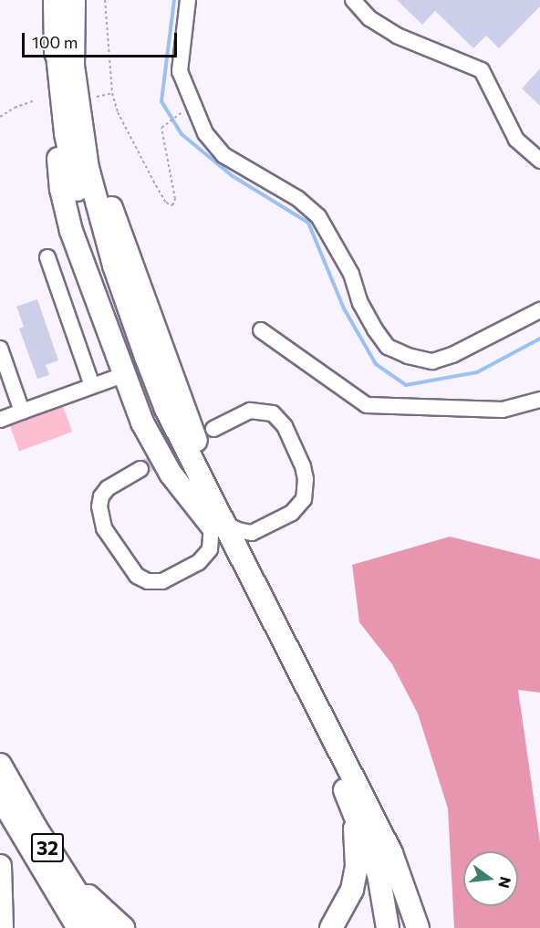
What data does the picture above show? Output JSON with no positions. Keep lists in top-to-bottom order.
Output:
{
  "streets": {
    "highway": ["32"]
  },
  "scale_bar": "100 m",
  "north": "right"
}
